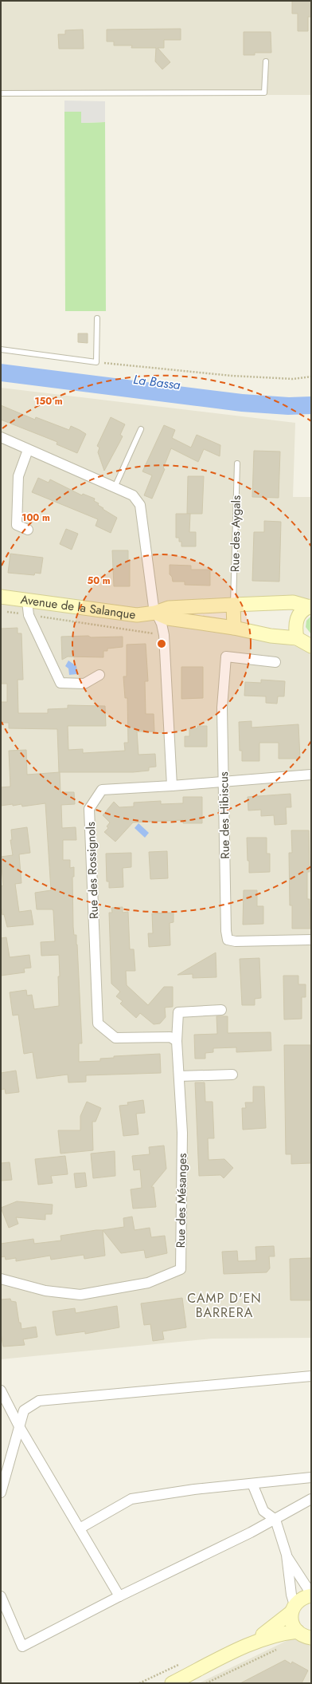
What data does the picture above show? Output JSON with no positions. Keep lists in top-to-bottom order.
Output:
{
  "streets": {
    "street": [
      "Avenue de la Salanque",
      "Rue des Hibiscus",
      "Rue des Rossignols",
      "Rue des Mésanges"
    ],
    "lane": ["Rue des Aygals"]
  },
  "crossings": [
    ["Rue des Aygals", "Avenue de la Salanque"]
  ],
  "districts": ["CAMP D'EN BARRERA"],
  "water": ["La Bassa"],
  "rings": ["150 m", "100 m", "50 m"]
}
